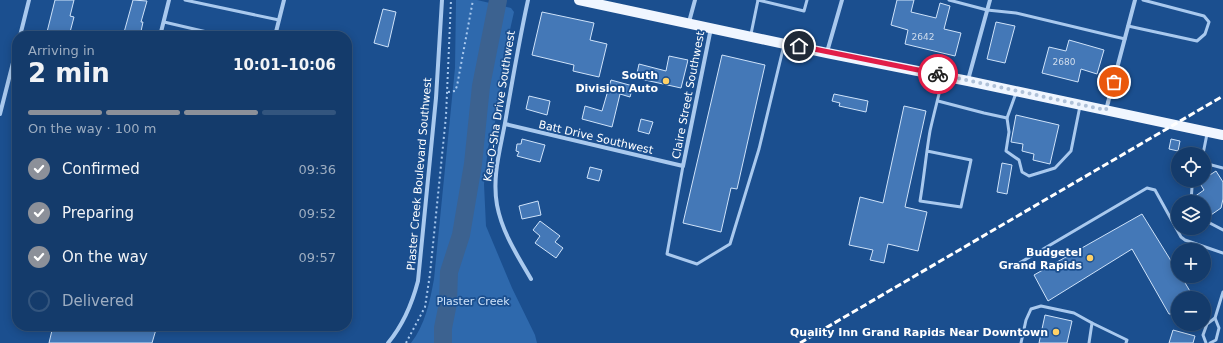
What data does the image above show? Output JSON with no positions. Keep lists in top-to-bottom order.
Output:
{
  "streets": {
    "street": [
      "Claire Street Southwest",
      "Ken-O-Sha Drive Southwest",
      "Batt Drive Southwest",
      "Plaster Creek Boulevard Southwest"
    ]
  },
  "crossings": [
    ["Claire Street Southwest", "Batt Drive Southwest"],
    ["Ken-O-Sha Drive Southwest", "Batt Drive Southwest"]
  ],
  "parks": ["Plaster Creek"],
  "places": ["South Division Auto", "Budgetel Grand Rapids", "Quality Inn Grand Rapids Near Downtown"],
  "house_numbers": ["2642", "2680"],
  "page": {
    "heading": ["2 min", "Arriving in", "10:01–10:06"],
    "bar": "On the way · 100 m",
    "map_buttons": ["+", "−"],
    "list": [
      ["Confirmed", "09:36"],
      ["Preparing", "09:52"],
      ["On the way", "09:57"],
      "Delivered"
    ]
  }
}
